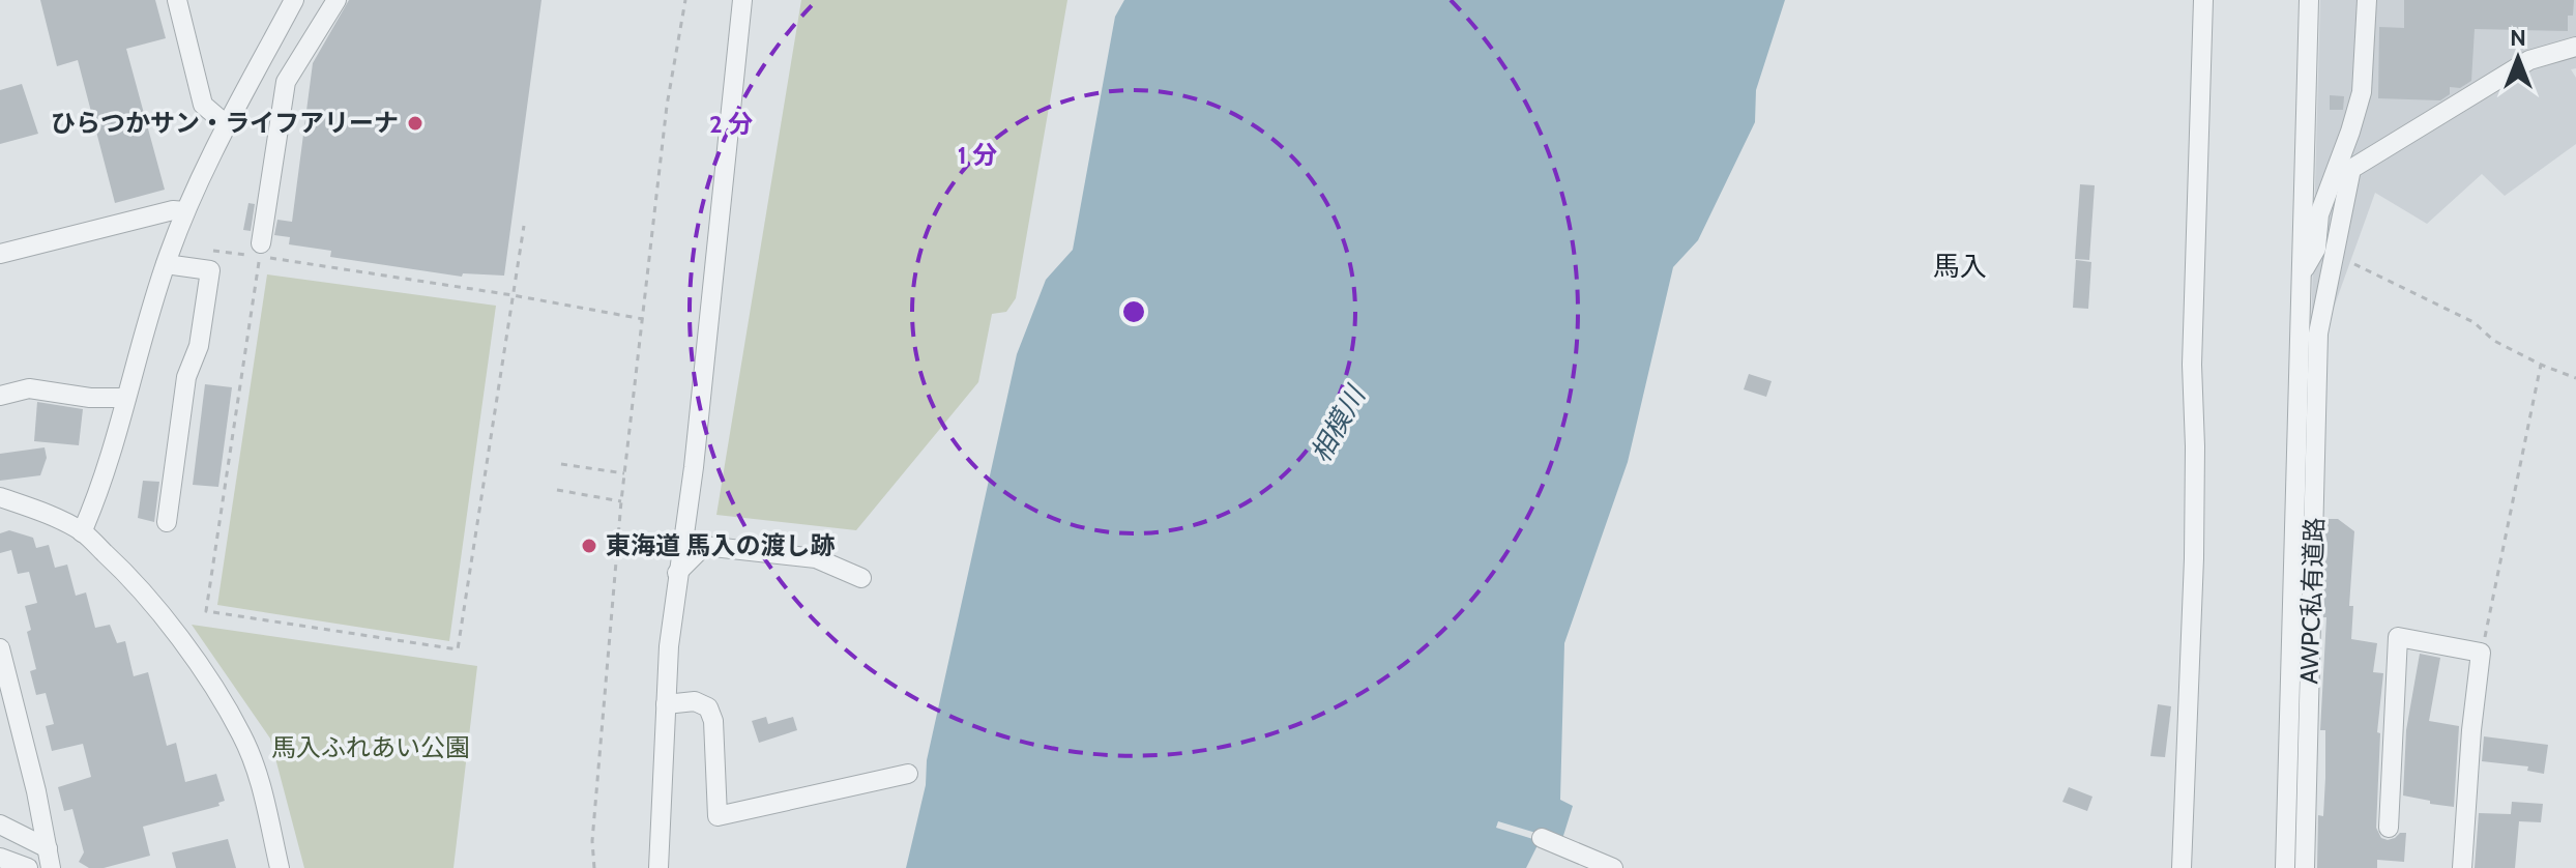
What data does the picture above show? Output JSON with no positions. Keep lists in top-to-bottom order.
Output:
{
  "streets": {
    "street": ["AWPC私有道路"]
  },
  "districts": ["馬入"],
  "water": ["相模川"],
  "parks": ["馬入ふれあい公園"],
  "places": ["ひらつかサン・ライフアリーナ", "東海道 馬入の渡し跡"],
  "north": "top",
  "rings": ["2 分", "1 分"]
}
